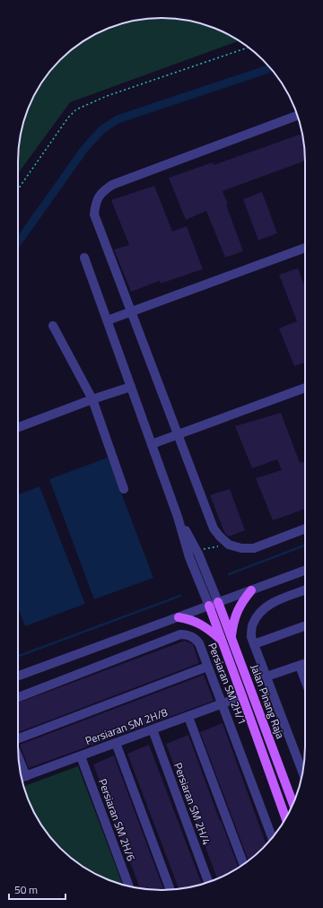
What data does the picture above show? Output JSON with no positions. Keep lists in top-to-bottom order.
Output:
{
  "streets": {
    "main road": ["Jalan Pinang Raja"],
    "street": [
      "Persiaran SM 2H/1",
      "Persiaran SM 2H/8",
      "Persiaran SM 2H/4",
      "Persiaran SM 2H/6"
    ]
  },
  "crossings": [
    ["Persiaran SM 2H/1", "Persiaran SM 2H/8"],
    ["Persiaran SM 2H/8", "Persiaran SM 2H/4"],
    ["Persiaran SM 2H/8", "Persiaran SM 2H/6"]
  ],
  "scale_bar": "50 m"
}
